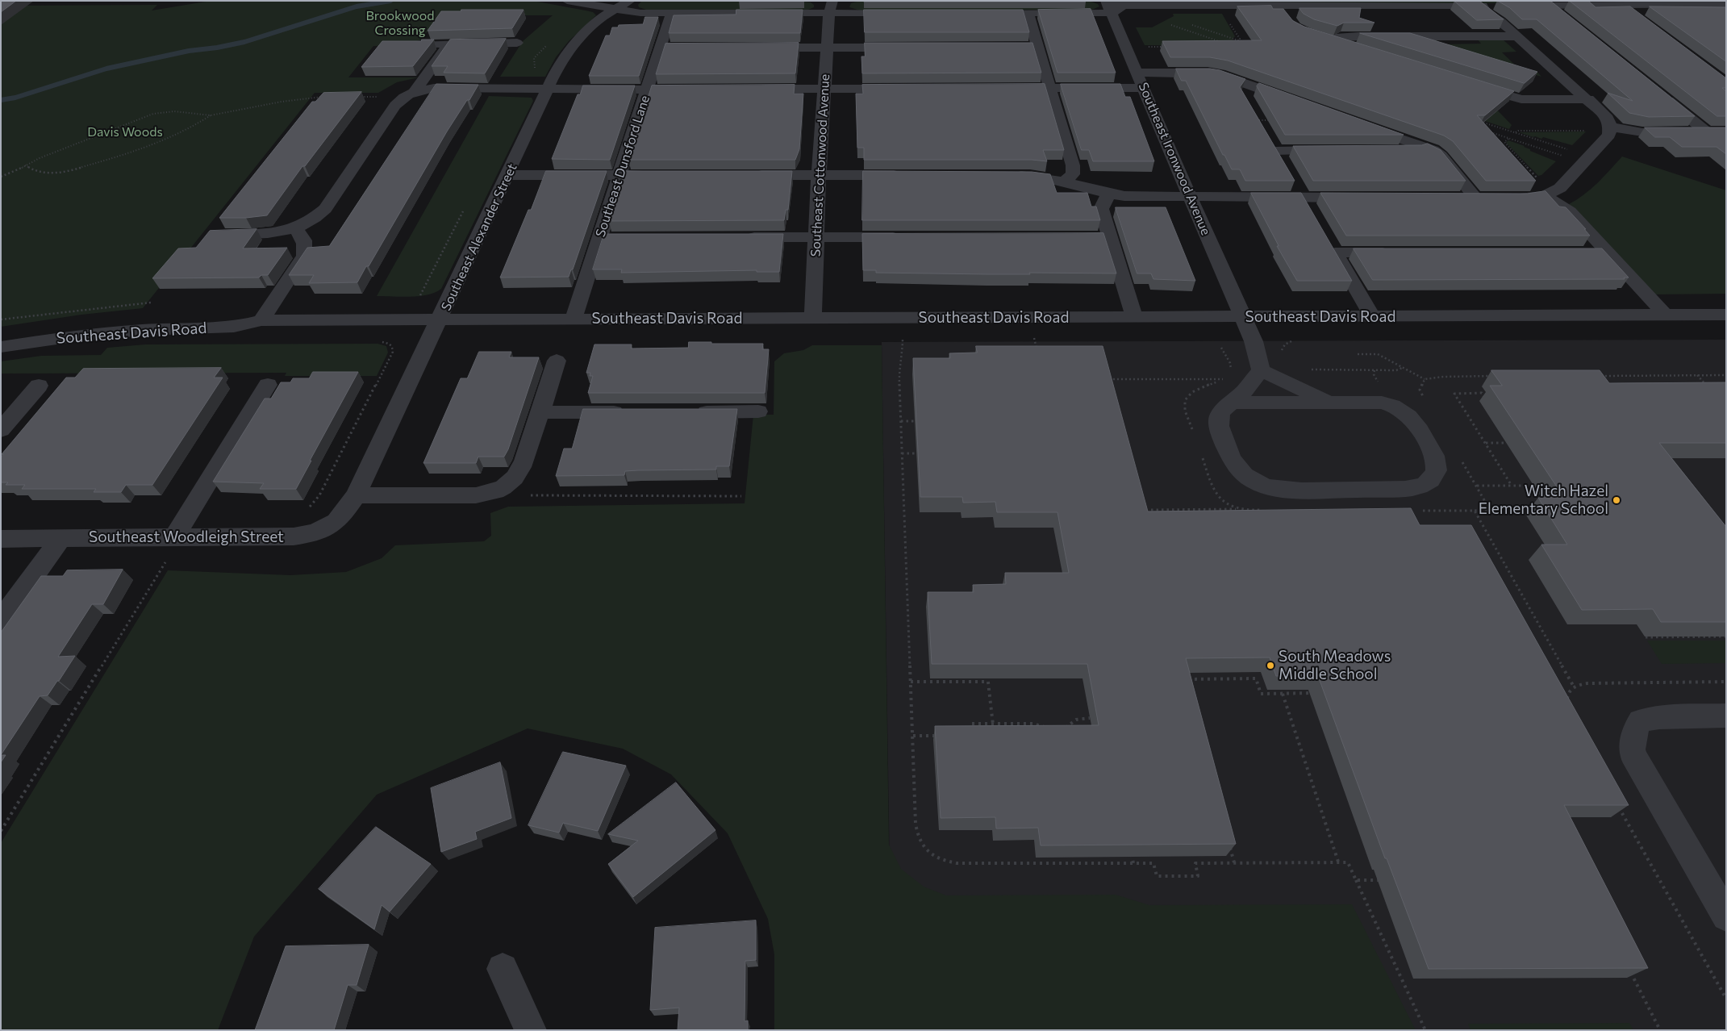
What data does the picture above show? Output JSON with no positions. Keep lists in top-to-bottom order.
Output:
{
  "streets": {
    "street": [
      "Southeast Ironwood Avenue",
      "Southeast Cottonwood Avenue",
      "Southeast Dunsford Lane",
      "Southeast Alexander Street",
      "Southeast Davis Road",
      "Southeast Woodleigh Street"
    ]
  },
  "crossings": [
    ["Southeast Ironwood Avenue", "Southeast Davis Road"],
    ["Southeast Cottonwood Avenue", "Southeast Davis Road"],
    ["Southeast Dunsford Lane", "Southeast Davis Road"],
    ["Southeast Alexander Street", "Southeast Davis Road"],
    ["Southeast Alexander Street", "Southeast Woodleigh Street"]
  ],
  "parks": ["Brookwood Crossing", "Davis Woods"],
  "places": ["Witch Hazel Elementary School", "South Meadows Middle School"]
}
